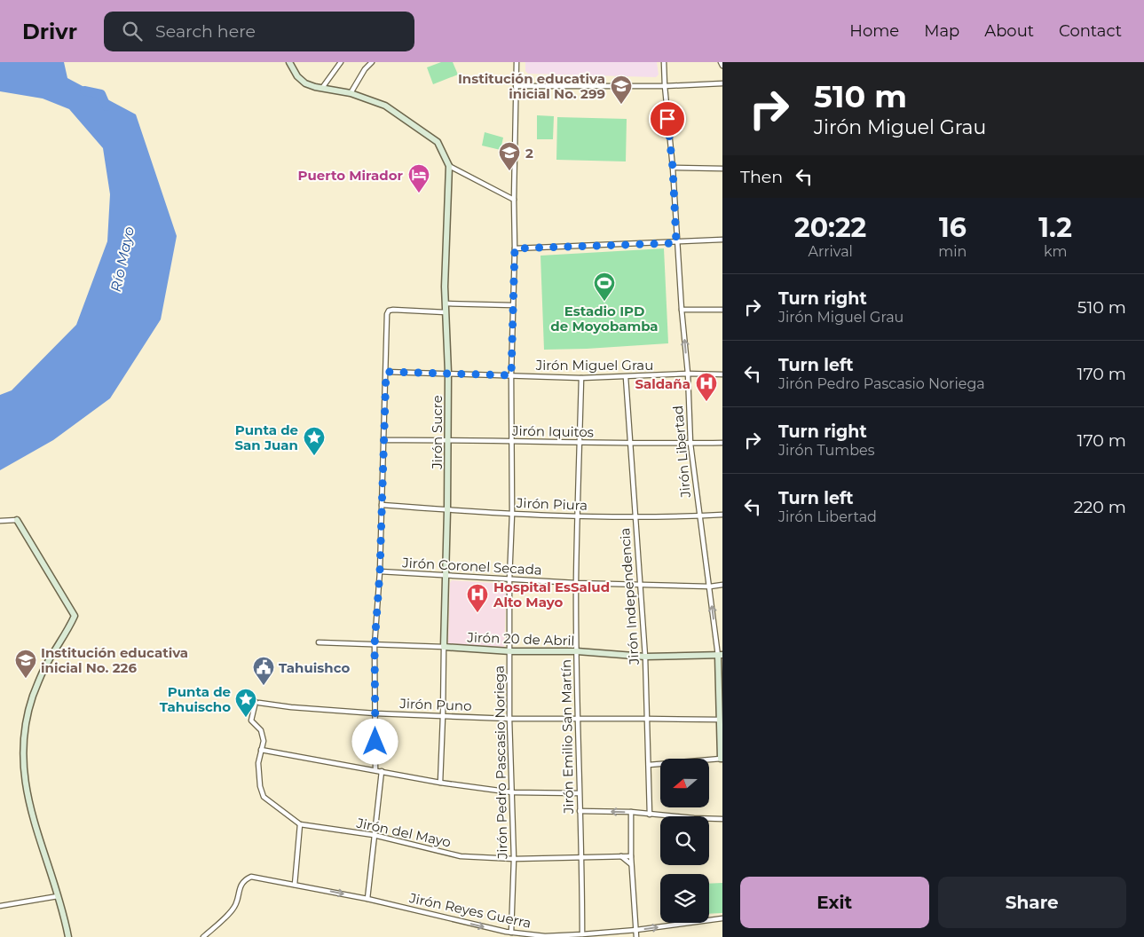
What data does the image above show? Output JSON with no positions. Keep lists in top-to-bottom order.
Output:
{
  "streets": {
    "street": [
      "Jirón Miguel Grau",
      "Jirón Iquitos",
      "Jirón Sucre",
      "Jirón Libertad",
      "Jirón Piura",
      "Jirón Coronel Secada",
      "Jirón Independencia",
      "Jirón 20 de Abril",
      "Jirón Puno",
      "Jirón Emilio San Martín",
      "Jirón Pedro Pascasio Noriega",
      "Jirón del Mayo",
      "Jirón Reyes Guerra"
    ]
  },
  "crossings": [
    ["Jirón Miguel Grau", "Jirón Sucre"],
    ["Jirón Miguel Grau", "Jirón Libertad"],
    ["Jirón Miguel Grau", "Jirón Independencia"],
    ["Jirón Miguel Grau", "Jirón Emilio San Martín"],
    ["Jirón Miguel Grau", "Jirón Pedro Pascasio Noriega"],
    ["Jirón Iquitos", "Jirón Sucre"],
    ["Jirón Iquitos", "Jirón Libertad"],
    ["Jirón Iquitos", "Jirón Independencia"],
    ["Jirón Iquitos", "Jirón Emilio San Martín"],
    ["Jirón Iquitos", "Jirón Pedro Pascasio Noriega"],
    ["Jirón Sucre", "Jirón Piura"],
    ["Jirón Sucre", "Jirón Coronel Secada"],
    ["Jirón Sucre", "Jirón 20 de Abril"],
    ["Jirón Libertad", "Jirón Piura"],
    ["Jirón Libertad", "Jirón Coronel Secada"],
    ["Jirón Libertad", "Jirón 20 de Abril"],
    ["Jirón Libertad", "Jirón Puno"],
    ["Jirón Piura", "Jirón Independencia"],
    ["Jirón Piura", "Jirón Emilio San Martín"],
    ["Jirón Piura", "Jirón Pedro Pascasio Noriega"],
    ["Jirón Coronel Secada", "Jirón Independencia"],
    ["Jirón Coronel Secada", "Jirón Emilio San Martín"],
    ["Jirón Coronel Secada", "Jirón Pedro Pascasio Noriega"],
    ["Jirón Independencia", "Jirón 20 de Abril"],
    ["Jirón Independencia", "Jirón Puno"],
    ["Jirón 20 de Abril", "Jirón Emilio San Martín"],
    ["Jirón 20 de Abril", "Jirón Pedro Pascasio Noriega"],
    ["Jirón Puno", "Jirón Emilio San Martín"],
    ["Jirón Puno", "Jirón Pedro Pascasio Noriega"],
    ["Jirón Puno", "Jirón del Mayo"],
    ["Jirón Emilio San Martín", "Jirón del Mayo"],
    ["Jirón Emilio San Martín", "Jirón Reyes Guerra"],
    ["Jirón Pedro Pascasio Noriega", "Jirón del Mayo"],
    ["Jirón Pedro Pascasio Noriega", "Jirón Reyes Guerra"]
  ],
  "one_way": ["Jirón Reyes Guerra"],
  "water": ["Río Mayo"],
  "places": {
    "school or university": ["Institución educativa inicial No. 299", "2", "Institución educativa inicial No. 226"],
    "hotel": ["Puerto Mirador"],
    "sports": ["Estadio IPD de Moyobamba"],
    "hospital": ["Saldaña", "Hospital EsSalud Alto Mayo"],
    "place": ["Punta de San Juan", "Punta de Tahuischo"],
    "public building": ["Tahuishco"]
  },
  "north": "left",
  "page": {
    "header": "Drivr",
    "search": "Search here",
    "nav": [
      "Home",
      "Map",
      "About",
      "Contact"
    ],
    "turn": ["510 m", "Jirón Miguel Grau"],
    "then": "Then",
    "eta": [
      "20:22",
      "Arrival",
      "16",
      "min",
      "1.2",
      "km"
    ],
    "list": [
      {
        "name": "Turn right",
        "note": "Jirón Miguel Grau",
        "value": "510 m"
      },
      {
        "name": "Turn left",
        "note": "Jirón Pedro Pascasio Noriega",
        "value": "170 m"
      },
      {
        "name": "Turn right",
        "note": "Jirón Tumbes",
        "value": "170 m"
      },
      {
        "name": "Turn left",
        "note": "Jirón Libertad",
        "value": "220 m"
      }
    ],
    "buttons": ["Exit", "Share"]
  }
}
